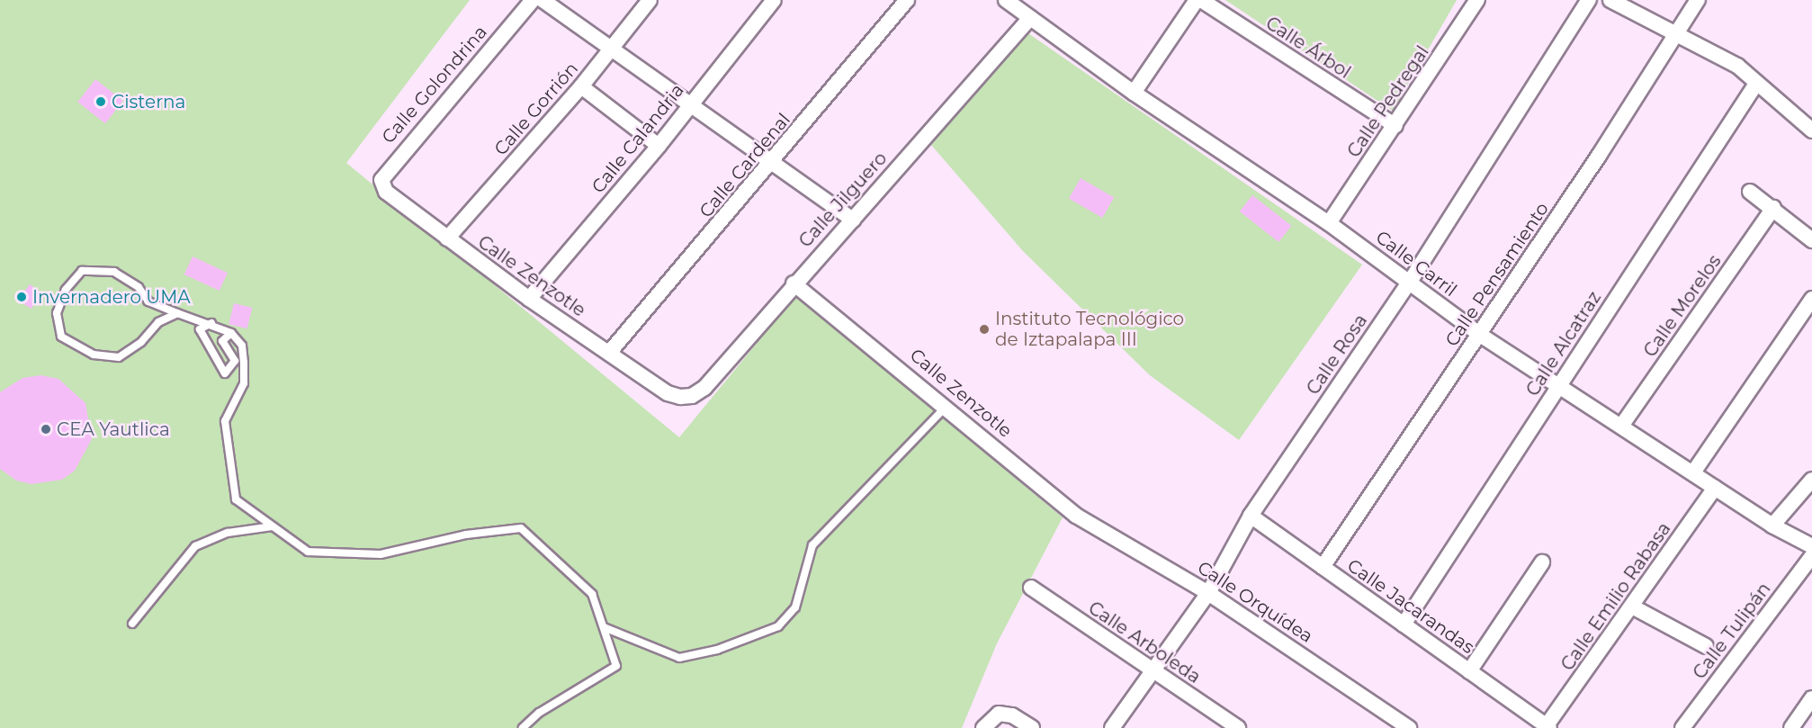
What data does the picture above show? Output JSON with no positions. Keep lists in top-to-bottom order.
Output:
{
  "streets": {
    "street": [
      "Calle Árbol",
      "Calle Golondrina",
      "Calle Pedregal",
      "Calle Gorrión",
      "Calle Calandria",
      "Calle Cardenal",
      "Calle Jilguero",
      "Calle Carril",
      "Calle Pensamiento",
      "Calle Zenzotle",
      "Calle Morelos",
      "Calle Alcatraz",
      "Calle Rosa",
      "Calle Emilio Rabasa",
      "Calle Orquídea",
      "Calle Jacarandas",
      "Calle Tulipán",
      "Calle Arboleda"
    ]
  },
  "crossings": [
    ["Calle Árbol", "Calle Pedregal"],
    ["Calle Golondrina", "Calle Zenzotle"],
    ["Calle Pedregal", "Calle Carril"],
    ["Calle Gorrión", "Calle Zenzotle"],
    ["Calle Calandria", "Calle Zenzotle"],
    ["Calle Cardenal", "Calle Zenzotle"],
    ["Calle Jilguero", "Calle Carril"],
    ["Calle Jilguero", "Calle Zenzotle"],
    ["Calle Carril", "Calle Pensamiento"],
    ["Calle Carril", "Calle Morelos"],
    ["Calle Carril", "Calle Alcatraz"],
    ["Calle Carril", "Calle Rosa"],
    ["Calle Carril", "Calle Emilio Rabasa"],
    ["Calle Pensamiento", "Calle Jacarandas"],
    ["Calle Zenzotle", "Calle Orquídea"],
    ["Calle Alcatraz", "Calle Jacarandas"],
    ["Calle Rosa", "Calle Orquídea"],
    ["Calle Rosa", "Calle Jacarandas"],
    ["Calle Rosa", "Calle Arboleda"],
    ["Calle Emilio Rabasa", "Calle Jacarandas"]
  ],
  "places": [
    "Cisterna",
    "Invernadero UMA",
    "Instituto Tecnológico de Iztapalapa III",
    "CEA Yautlica"
  ]
}
